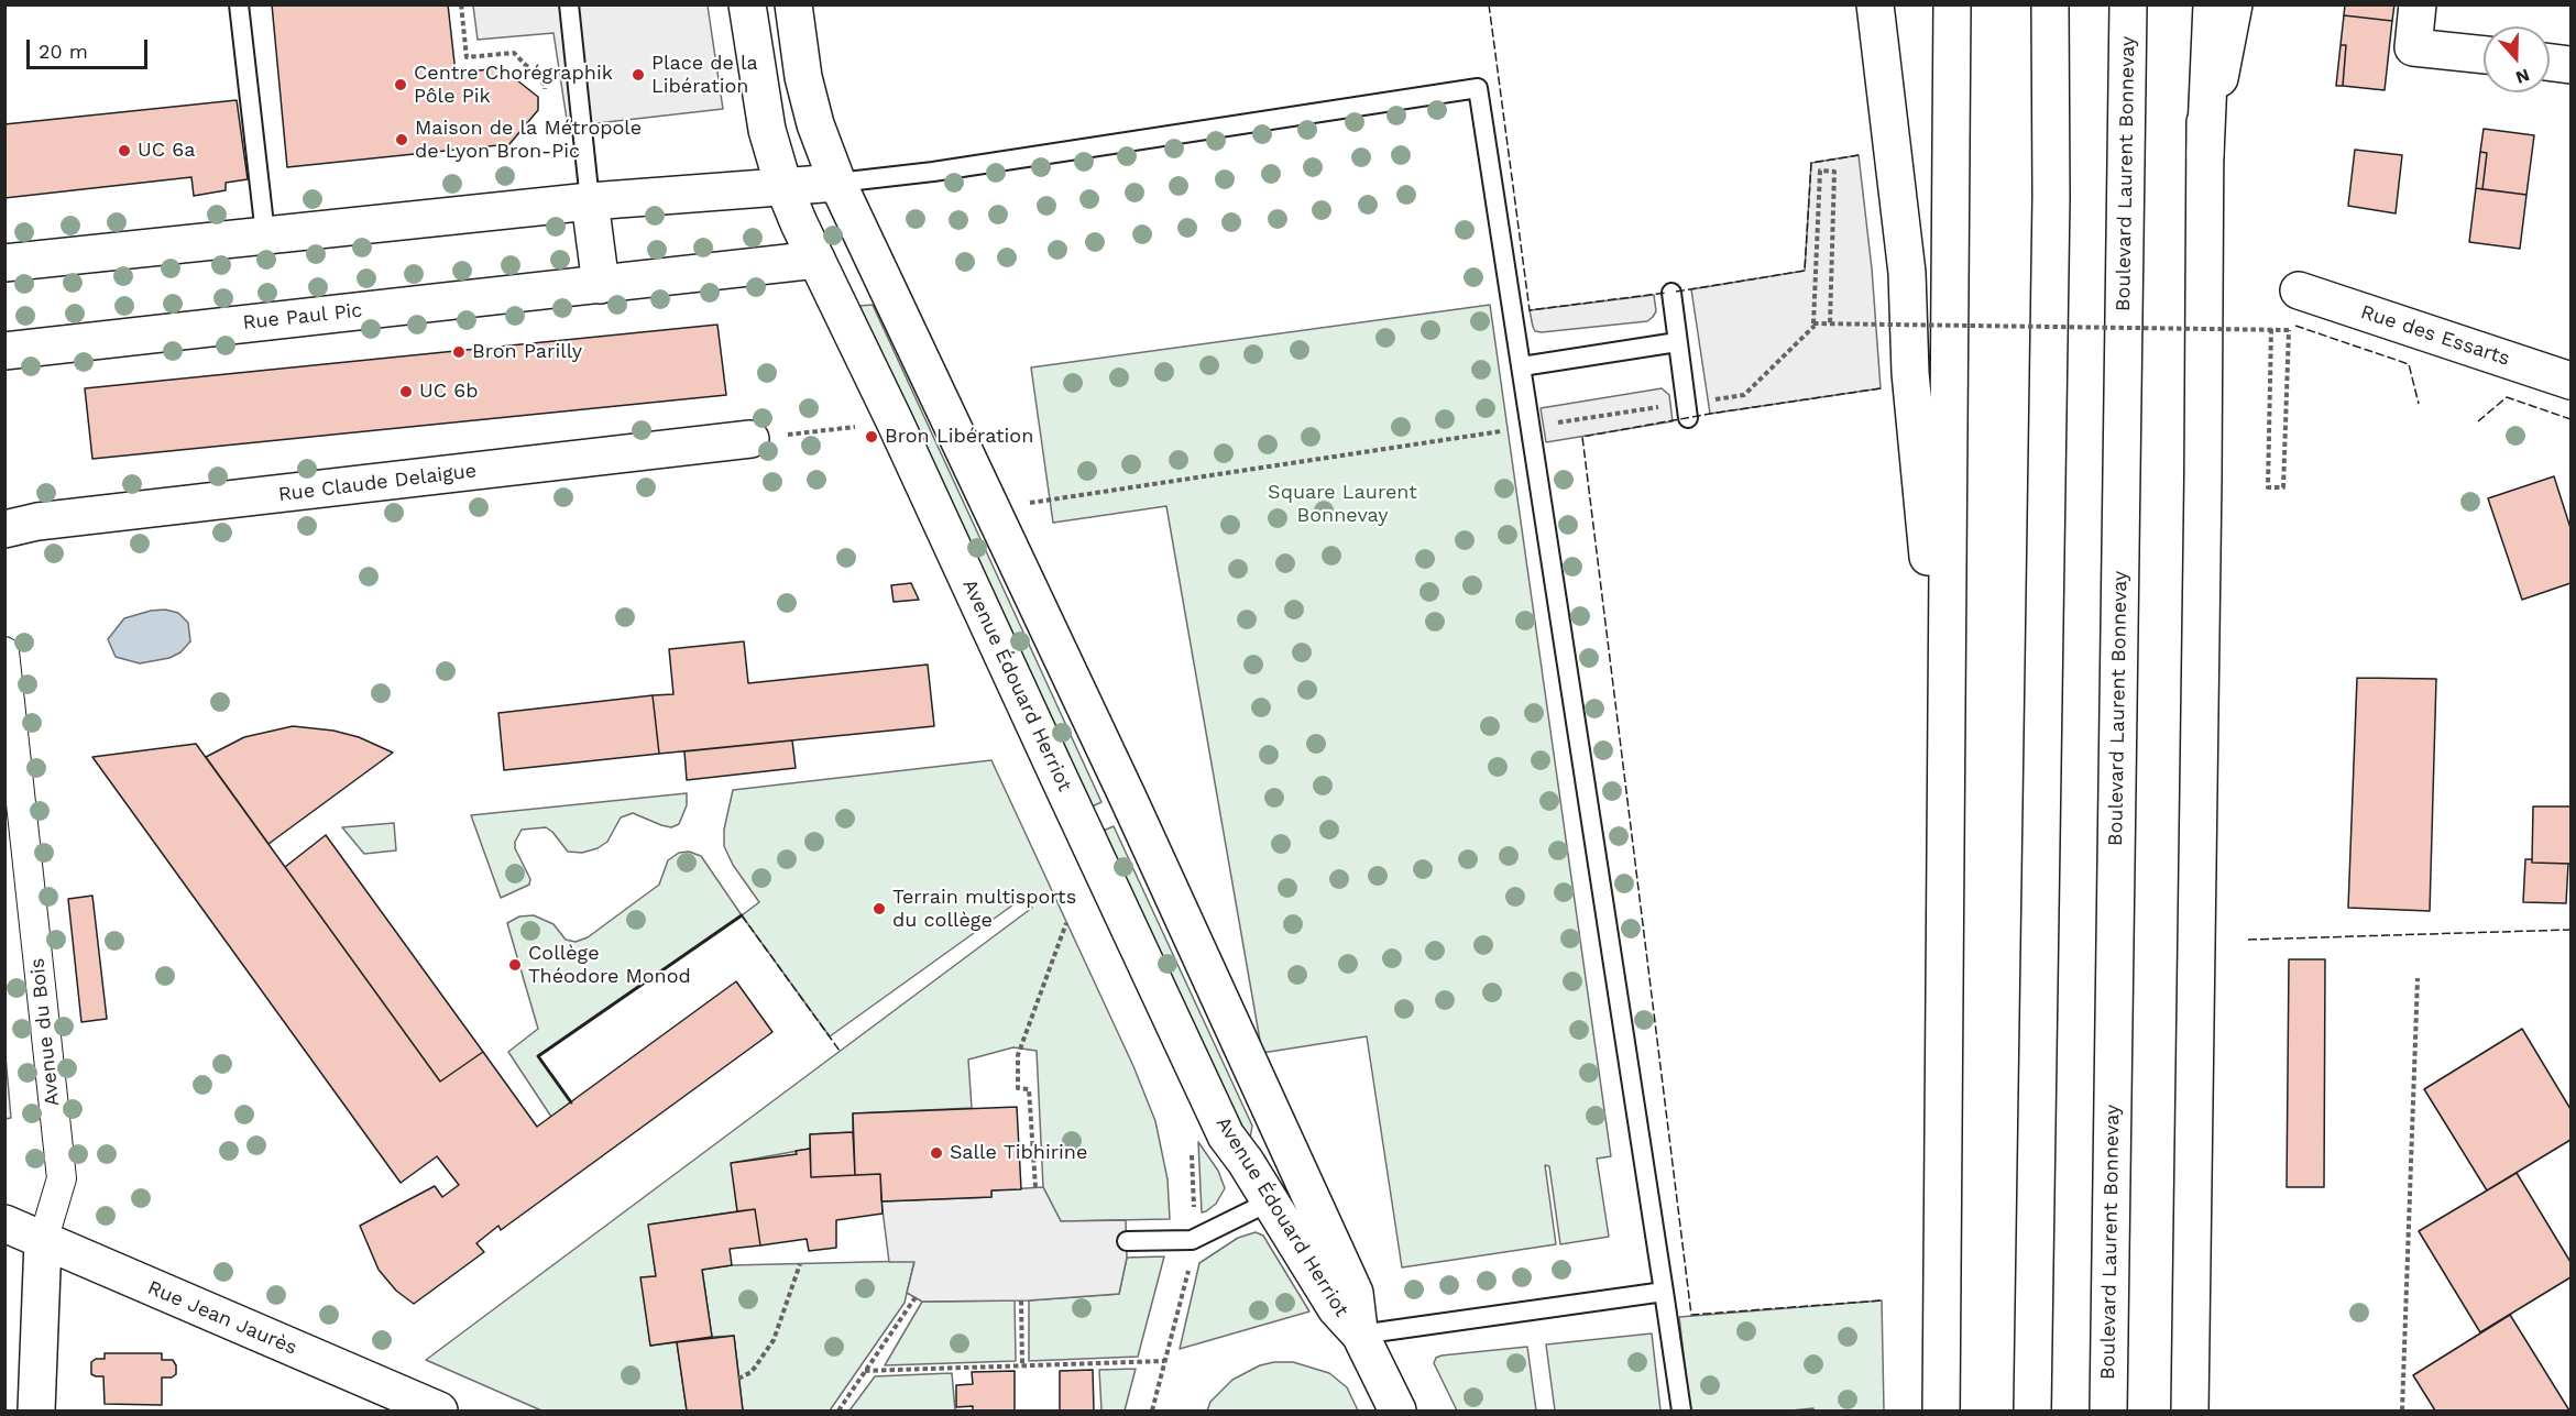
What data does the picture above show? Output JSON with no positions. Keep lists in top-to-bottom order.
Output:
{
  "streets": {
    "main road": [
      "Boulevard Laurent Bonnevay",
      "Rue Paul Pic",
      "Rue des Essarts",
      "Rue Claude Delaigue",
      "Avenue Édouard Herriot",
      "Avenue du Bois",
      "Rue Jean Jaurès"
    ]
  },
  "crossings": [
    ["Rue Paul Pic", "Avenue Édouard Herriot"],
    ["Avenue du Bois", "Rue Jean Jaurès"]
  ],
  "parks": ["Square Laurent Bonnevay"],
  "places": [
    "Place de la Libération",
    "Centre Chorégraphik Pôle Pik",
    "Maison de la Métropole de Lyon Bron-Pic",
    "UC 6a",
    "Bron Parilly",
    "UC 6b",
    "Bron Libération",
    "Terrain multisports du collège",
    "Collège Théodore Monod",
    "Salle Tibhirine"
  ],
  "scale_bar": "20 m",
  "north": "bottom"
}
